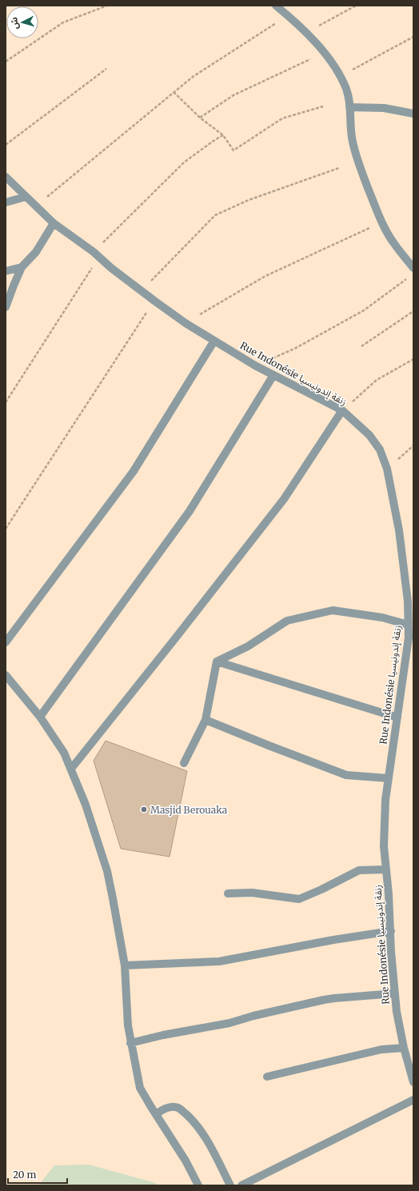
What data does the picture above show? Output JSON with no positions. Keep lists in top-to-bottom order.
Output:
{
  "streets": {
    "street": ["Rue Indonésie زنقة إندونيسيا"]
  },
  "places": ["Masjid Berouaka"],
  "scale_bar": "20 m",
  "north": "left"
}
